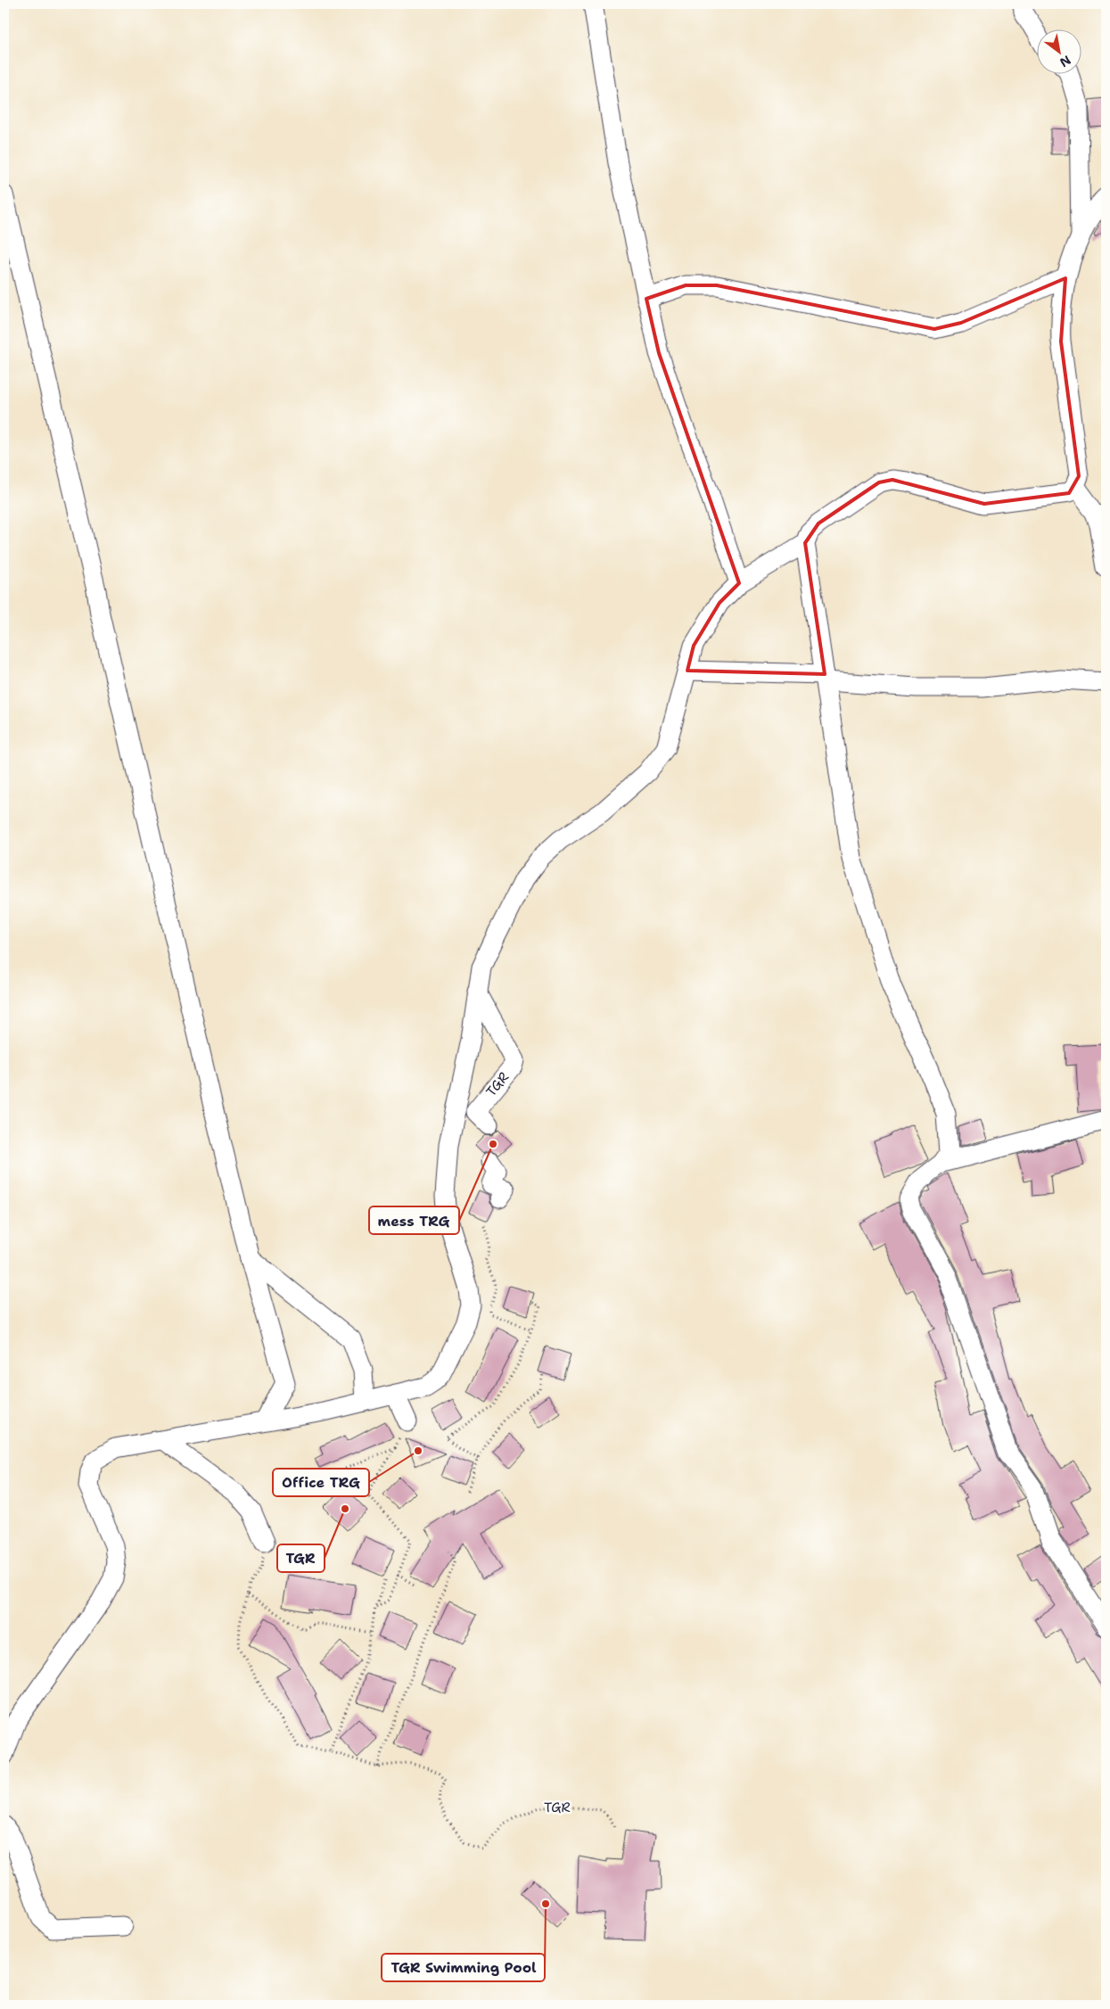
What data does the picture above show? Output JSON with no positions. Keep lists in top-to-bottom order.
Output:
{
  "streets": {
    "street": ["TGR"]
  },
  "places": [
    "mess TRG",
    "Office TRG",
    "TGR",
    "TGR Swimming Pool"
  ],
  "north": "bottom right"
}
